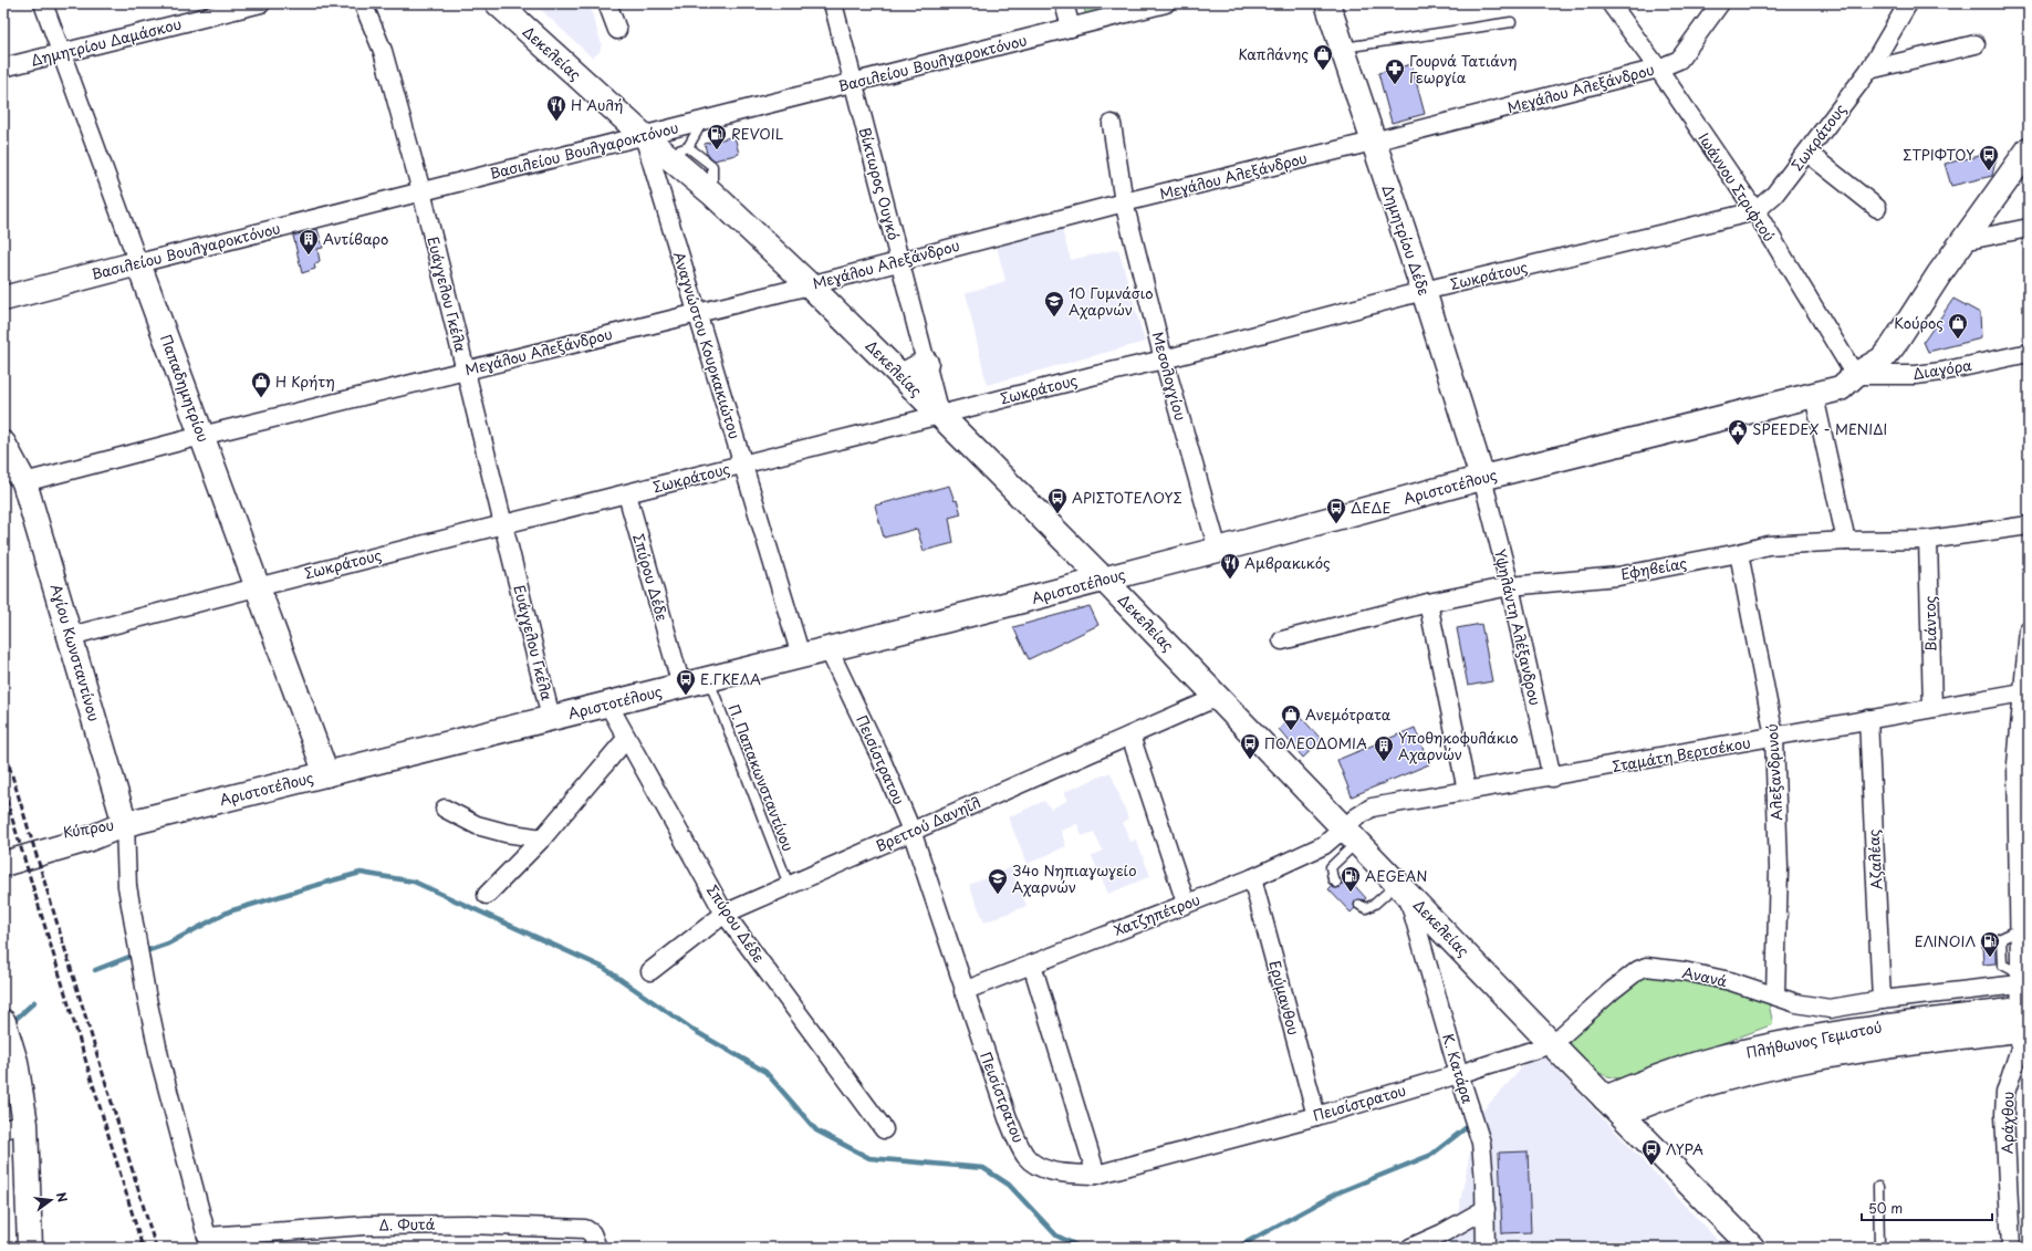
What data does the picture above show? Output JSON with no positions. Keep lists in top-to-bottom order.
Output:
{
  "streets": {
    "main road": [
      "Δεκελείας",
      "Βασιλείου Βουλγαροκτόνου",
      "Δημητρίου Δέδε",
      "Παπαδημητρίου",
      "Αριστοτέλους",
      "Αγίου Κωνσταντίνου",
      "Κύπρου",
      "Πλήθωνος Γεμιστού"
    ],
    "street": [
      "Δημητρίου Δαμάσκου",
      "Μεγάλου Αλεξάνδρου",
      "Σωκράτους",
      "Βίκτωρος Ουγκό",
      "Ιωάννου Στριφτού",
      "Ευάγγελου Γκέλα",
      "Αναγνώστου Κουρκακιώτου",
      "Διαγόρα",
      "Μεσολογγίου",
      "Εφηβείας",
      "Σπύρου Δέδε",
      "Βιάντος",
      "Υψηλάντη Αλέξανδρου",
      "Σταμάτη Βερτσέκου",
      "Πεισίστρατου",
      "Αλεξανδρινού",
      "Βρεττού Δανηΐλ",
      "Αζαλέας",
      "Χατζηπέτρου",
      "Ανανά",
      "Ερύμανθου",
      "Κ. Κατάρα",
      "Αράχθου",
      "Δ. Φυτά"
    ],
    "lane": ["Π. Παπακωνσταντίνου"]
  },
  "crossings": [
    ["Δημητρίου Δαμάσκου", "Παπαδημητρίου"],
    ["Δεκελείας", "Βασιλείου Βουλγαροκτόνου"],
    ["Δεκελείας", "Μεγάλου Αλεξάνδρου"],
    ["Δεκελείας", "Σωκράτους"],
    ["Δεκελείας", "Βίκτωρος Ουγκό"],
    ["Δεκελείας", "Αναγνώστου Κουρκακιώτου"],
    ["Δεκελείας", "Αριστοτέλους"],
    ["Δεκελείας", "Σταμάτη Βερτσέκου"],
    ["Δεκελείας", "Πεισίστρατου"],
    ["Δεκελείας", "Βρεττού Δανηΐλ"],
    ["Δεκελείας", "Χατζηπέτρου"],
    ["Δεκελείας", "Ανανά"],
    ["Δεκελείας", "Πλήθωνος Γεμιστού"],
    ["Δεκελείας", "Κ. Κατάρα"],
    ["Βασιλείου Βουλγαροκτόνου", "Βίκτωρος Ουγκό"],
    ["Βασιλείου Βουλγαροκτόνου", "Ευάγγελου Γκέλα"],
    ["Βασιλείου Βουλγαροκτόνου", "Αναγνώστου Κουρκακιώτου"],
    ["Βασιλείου Βουλγαροκτόνου", "Παπαδημητρίου"],
    ["Μεγάλου Αλεξάνδρου", "Βίκτωρος Ουγκό"],
    ["Μεγάλου Αλεξάνδρου", "Ιωάννου Στριφτού"],
    ["Μεγάλου Αλεξάνδρου", "Δημητρίου Δέδε"],
    ["Μεγάλου Αλεξάνδρου", "Ευάγγελου Γκέλα"],
    ["Μεγάλου Αλεξάνδρου", "Αναγνώστου Κουρκακιώτου"],
    ["Μεγάλου Αλεξάνδρου", "Μεσολογγίου"],
    ["Μεγάλου Αλεξάνδρου", "Παπαδημητρίου"],
    ["Μεγάλου Αλεξάνδρου", "Αγίου Κωνσταντίνου"],
    ["Σωκράτους", "Βίκτωρος Ουγκό"],
    ["Σωκράτους", "Ιωάννου Στριφτού"],
    ["Σωκράτους", "Δημητρίου Δέδε"],
    ["Σωκράτους", "Ευάγγελου Γκέλα"],
    ["Σωκράτους", "Αναγνώστου Κουρκακιώτου"],
    ["Σωκράτους", "Μεσολογγίου"],
    ["Σωκράτους", "Παπαδημητρίου"],
    ["Σωκράτους", "Σπύρου Δέδε"],
    ["Σωκράτους", "Αγίου Κωνσταντίνου"],
    ["Ιωάννου Στριφτού", "Διαγόρα"],
    ["Ιωάννου Στριφτού", "Αριστοτέλους"],
    ["Δημητρίου Δέδε", "Αριστοτέλους"],
    ["Δημητρίου Δέδε", "Υψηλάντη Αλέξανδρου"],
    ["Ευάγγελου Γκέλα", "Αριστοτέλους"],
    ["Αναγνώστου Κουρκακιώτου", "Αριστοτέλους"],
    ["Διαγόρα", "Αριστοτέλους"],
    ["Μεσολογγίου", "Αριστοτέλους"],
    ["Παπαδημητρίου", "Αριστοτέλους"],
    ["Αριστοτέλους", "Σπύρου Δέδε"],
    ["Αριστοτέλους", "Υψηλάντη Αλέξανδρου"],
    ["Αριστοτέλους", "Αγίου Κωνσταντίνου"],
    ["Αριστοτέλους", "Πεισίστρατου"],
    ["Αριστοτέλους", "Π. Παπακωνσταντίνου"],
    ["Αριστοτέλους", "Κύπρου"],
    ["Αριστοτέλους", "Δ. Φυτά"],
    ["Εφηβείας", "Βιάντος"],
    ["Εφηβείας", "Υψηλάντη Αλέξανδρου"],
    ["Εφηβείας", "Αλεξανδρινού"],
    ["Σπύρου Δέδε", "Βρεττού Δανηΐλ"],
    ["Βιάντος", "Σταμάτη Βερτσέκου"],
    ["Υψηλάντη Αλέξανδρου", "Σταμάτη Βερτσέκου"],
    ["Αγίου Κωνσταντίνου", "Κύπρου"],
    ["Αγίου Κωνσταντίνου", "Δ. Φυτά"],
    ["Σταμάτη Βερτσέκου", "Αλεξανδρινού"],
    ["Σταμάτη Βερτσέκου", "Αζαλέας"],
    ["Σταμάτη Βερτσέκου", "Χατζηπέτρου"],
    ["Σταμάτη Βερτσέκου", "Αράχθου"],
    ["Πεισίστρατου", "Βρεττού Δανηΐλ"],
    ["Πεισίστρατου", "Χατζηπέτρου"],
    ["Πεισίστρατου", "Ανανά"],
    ["Πεισίστρατου", "Ερύμανθου"],
    ["Πεισίστρατου", "Κ. Κατάρα"],
    ["Αλεξανδρινού", "Ανανά"],
    ["Π. Παπακωνσταντίνου", "Βρεττού Δανηΐλ"],
    ["Κύπρου", "Δ. Φυτά"],
    ["Αζαλέας", "Ανανά"],
    ["Αζαλέας", "Πλήθωνος Γεμιστού"],
    ["Χατζηπέτρου", "Ερύμανθου"],
    ["Ανανά", "Πλήθωνος Γεμιστού"],
    ["Πλήθωνος Γεμιστού", "Αράχθου"]
  ],
  "places": {
    "shop": [
      "Καπλάνης",
      "Κούρος",
      "Η Κρήτη",
      "Ανεμότρατα"
    ],
    "pharmacy": ["Γουρνά Τατιάνη Γεωργία"],
    "restaurant": ["Η Αυλή", "Αμβρακικός"],
    "fuel station": ["REVOIL", "AEGEAN", "ΕΛΙΝΟΙΛ"],
    "bus stop": [
      "ΣΤΡΙΦΤΟΥ",
      "ΑΡΙΣΤΟΤΕΛΟΥΣ",
      "ΔΕΔΕ",
      "Ε.ΓΚΕΛΑ",
      "ΠΟΛΕΟΔΟΜΙΑ",
      "ΛΥΡΑ"
    ],
    "building": ["Αντίβαρο", "Υποθηκοφυλάκιο Αχαρνών"],
    "school or university": ["10 Γυμνάσιο Αχαρνών", "34o Νηπιαγωγείο Αχαρνών"],
    "public building": ["SPEEDEX - ΜΕΝΙΔΙ"]
  },
  "scale_bar": "50 m",
  "north": "right"
}
